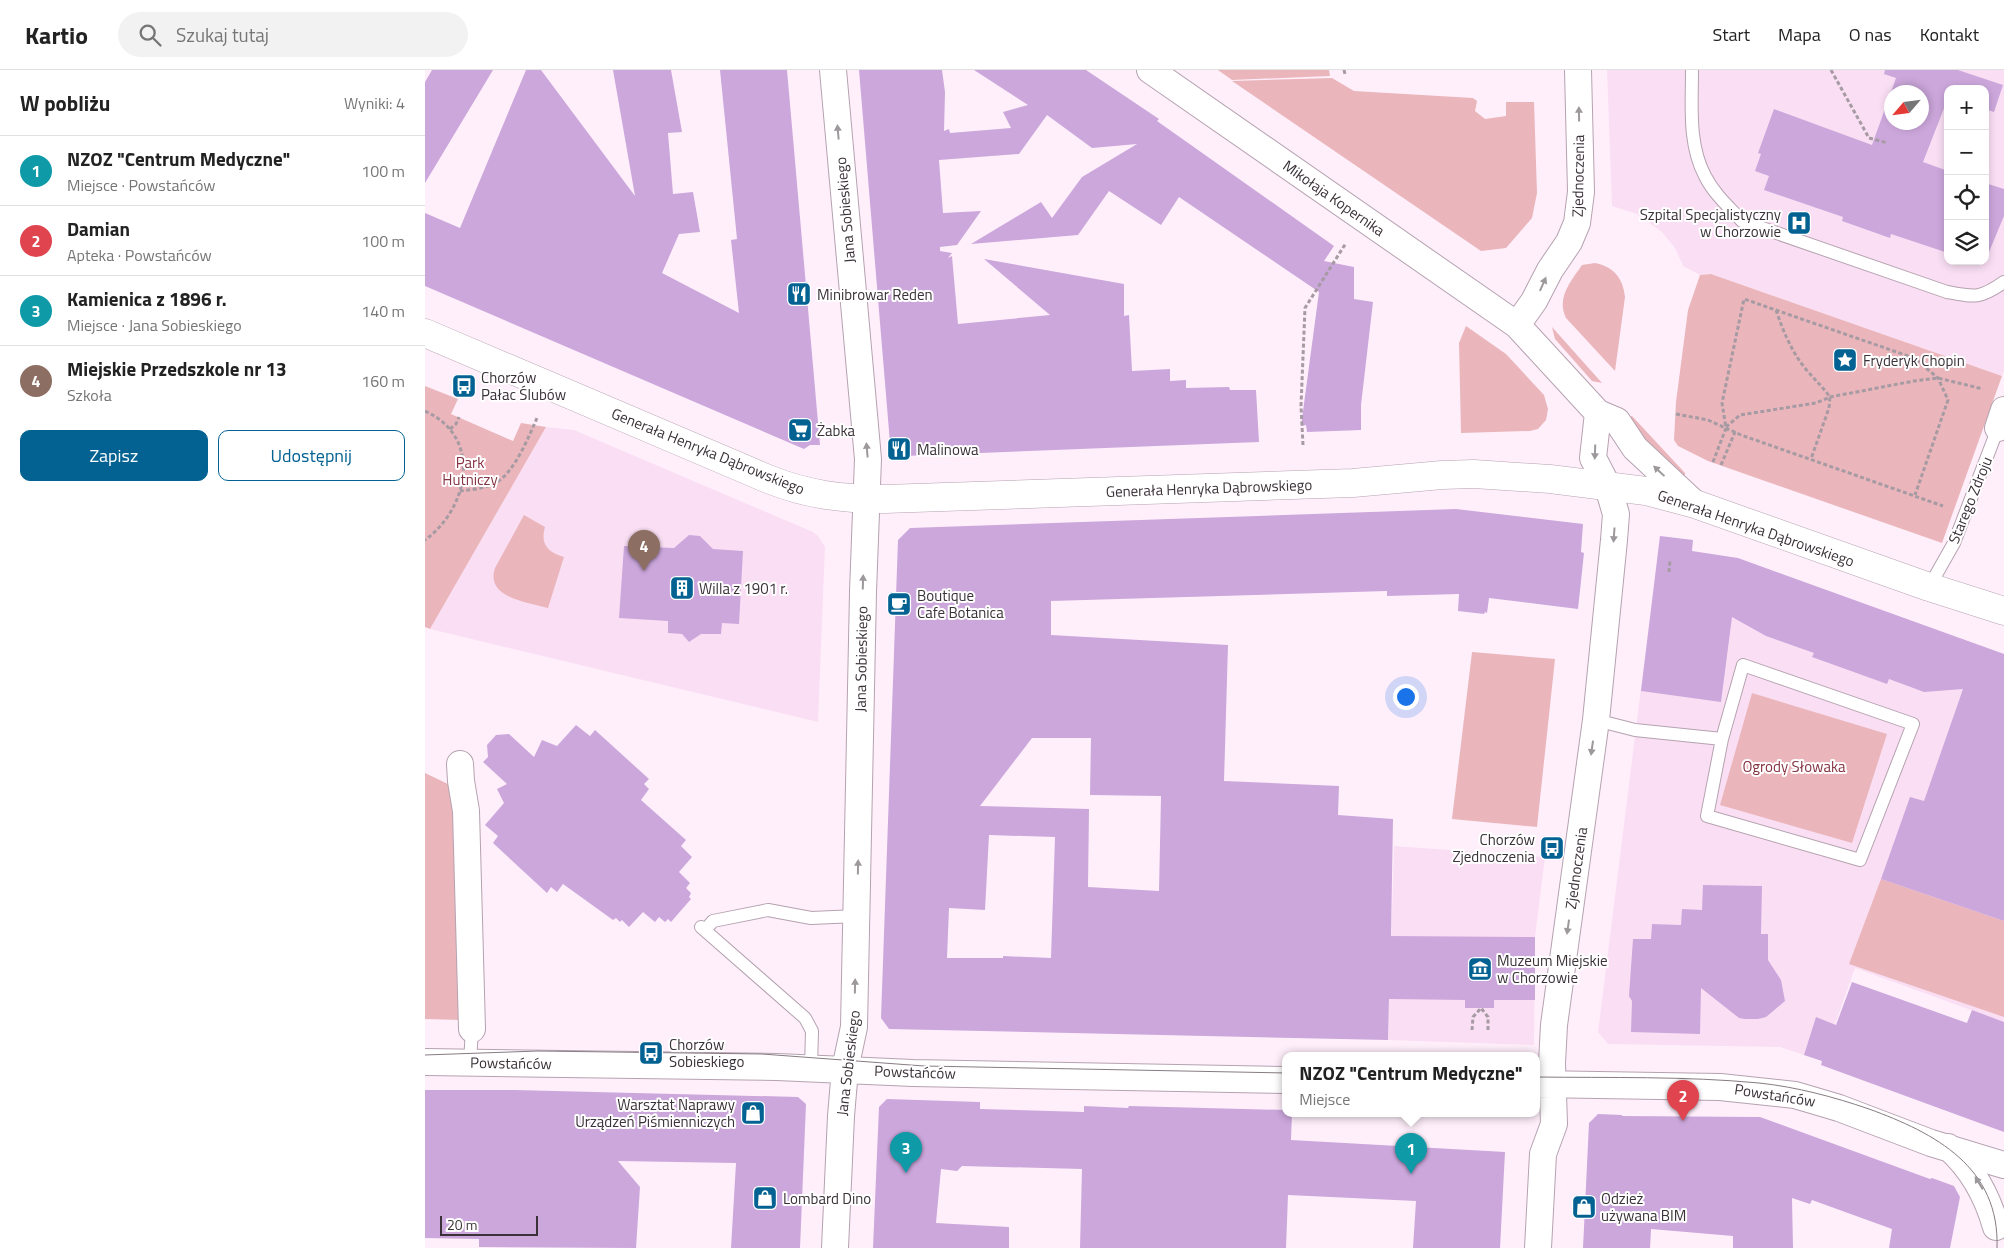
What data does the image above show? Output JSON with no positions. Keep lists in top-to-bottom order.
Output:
{
  "streets": {
    "street": [
      "Zjednoczenia",
      "Mikołaja Kopernika",
      "Jana Sobieskiego",
      "Generała Henryka Dąbrowskiego",
      "Powstańców"
    ],
    "lane": ["Starego Zdroju"]
  },
  "crossings": [
    ["Zjednoczenia", "Mikołaja Kopernika"],
    ["Zjednoczenia", "Generała Henryka Dąbrowskiego"],
    ["Zjednoczenia", "Powstańców"],
    ["Mikołaja Kopernika", "Generała Henryka Dąbrowskiego"],
    ["Jana Sobieskiego", "Generała Henryka Dąbrowskiego"],
    ["Jana Sobieskiego", "Powstańców"],
    ["Generała Henryka Dąbrowskiego", "Starego Zdroju"]
  ],
  "one_way": ["Jana Sobieskiego"],
  "parks": ["Park Hutniczy", "Ogrody Słowaka"],
  "places": {
    "hospital": ["Szpital Specjalistyczny w Chorzowie"],
    "restaurant": ["Minibrowar Reden", "Malinowa"],
    "place": ["Fryderyk Chopin"],
    "bus stop": ["Chorzów Pałac Ślubów", "Chorzów Zjednoczenia", "Chorzów Sobieskiego"],
    "supermarket": ["Żabka"],
    "building": ["Willa z 1901 r."],
    "cafe": ["Boutique Cafe Botanica"],
    "museum": ["Muzeum Miejskie w Chorzowie"],
    "shop": ["Warsztat Naprawy Urządzeń Piśmienniczych", "Lombard Dino", "Odzież używana BIM"]
  },
  "scale_bar": "20 m",
  "north": "bottom left",
  "page": {
    "header": "Kartio",
    "search": "Szukaj tutaj",
    "nav": [
      "Start",
      "Mapa",
      "O nas",
      "Kontakt"
    ],
    "heading": ["W pobliżu", "Wyniki: 4"],
    "map_buttons": ["+", "−"],
    "list": [
      {
        "mark": "1",
        "name": "NZOZ \"Centrum Medyczne\"",
        "note": "Miejsce · Powstańców",
        "value": "100 m"
      },
      {
        "mark": "2",
        "name": "Damian",
        "note": "Apteka · Powstańców",
        "value": "100 m"
      },
      {
        "mark": "3",
        "name": "Kamienica z 1896 r.",
        "note": "Miejsce · Jana Sobieskiego",
        "value": "140 m"
      },
      {
        "mark": "4",
        "name": "Miejskie Przedszkole nr 13",
        "note": "Szkoła",
        "value": "160 m"
      }
    ],
    "buttons": ["Zapisz", "Udostępnij"],
    "pins": [
      "4",
      "2",
      "3",
      "1"
    ],
    "popup": ["NZOZ \"Centrum Medyczne\"", "Miejsce"],
    "scale": "20 m"
  }
}
